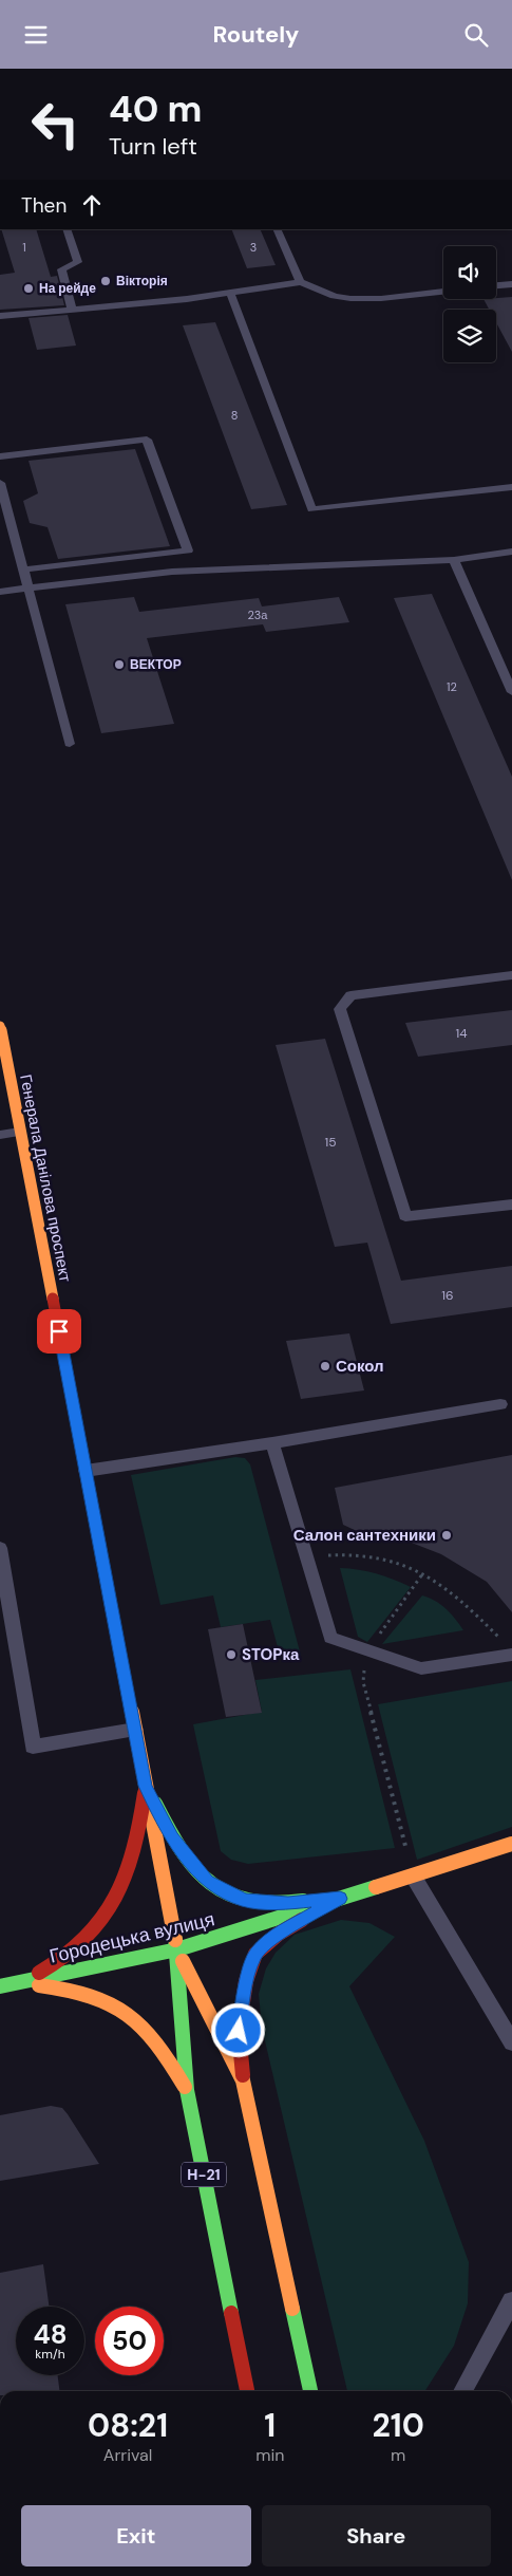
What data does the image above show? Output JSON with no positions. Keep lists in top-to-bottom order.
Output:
{
  "streets": {
    "main road": ["Генерала Данілова проспект", "Городецька вулиця", "Н-21"]
  },
  "crossings": [
    ["Генерала Данілова проспект", "Городецька вулиця"]
  ],
  "places": [
    "Вікторія",
    "На рейде",
    "ВЕКТОР",
    "Сокол",
    "Салон сантехники",
    "STOPка"
  ],
  "house_numbers": [
    "1",
    "3",
    "8",
    "23а",
    "12",
    "14",
    "15",
    "16"
  ],
  "page": {
    "header": "Routely",
    "turn": ["40 m", "Turn left"],
    "then": "Then",
    "speed": "48 km/h",
    "limit": "50",
    "eta": [
      "08:21",
      "Arrival",
      "1",
      "min",
      "210",
      "m"
    ],
    "buttons": ["Exit", "Share"]
  }
}
